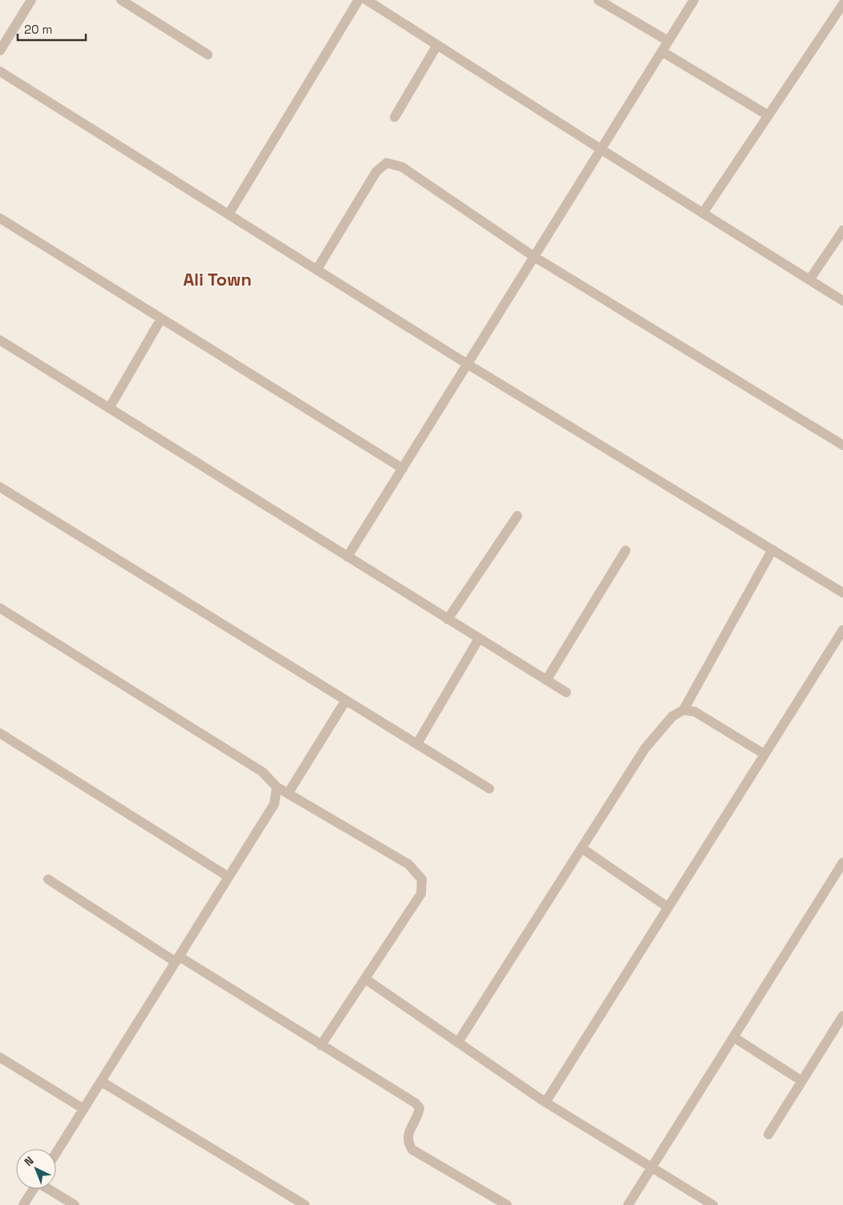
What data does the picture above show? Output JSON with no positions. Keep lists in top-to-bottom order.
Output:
{
  "districts": ["Ali Town"],
  "scale_bar": "20 m",
  "north": "top left"
}
